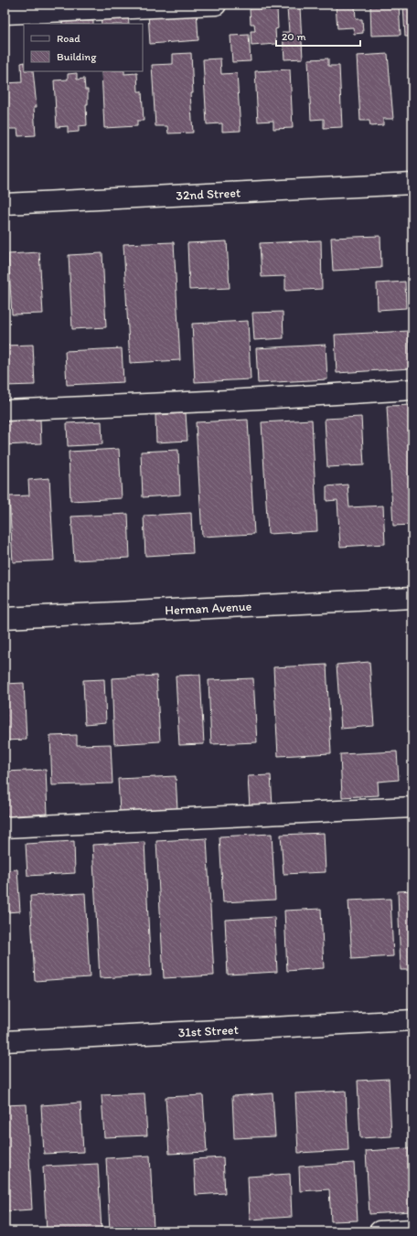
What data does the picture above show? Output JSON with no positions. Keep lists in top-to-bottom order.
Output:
{
  "streets": {
    "street": ["32nd Street", "Herman Avenue", "31st Street"]
  },
  "legend": ["Road", "Building"],
  "scale_bar": "20 m"
}
